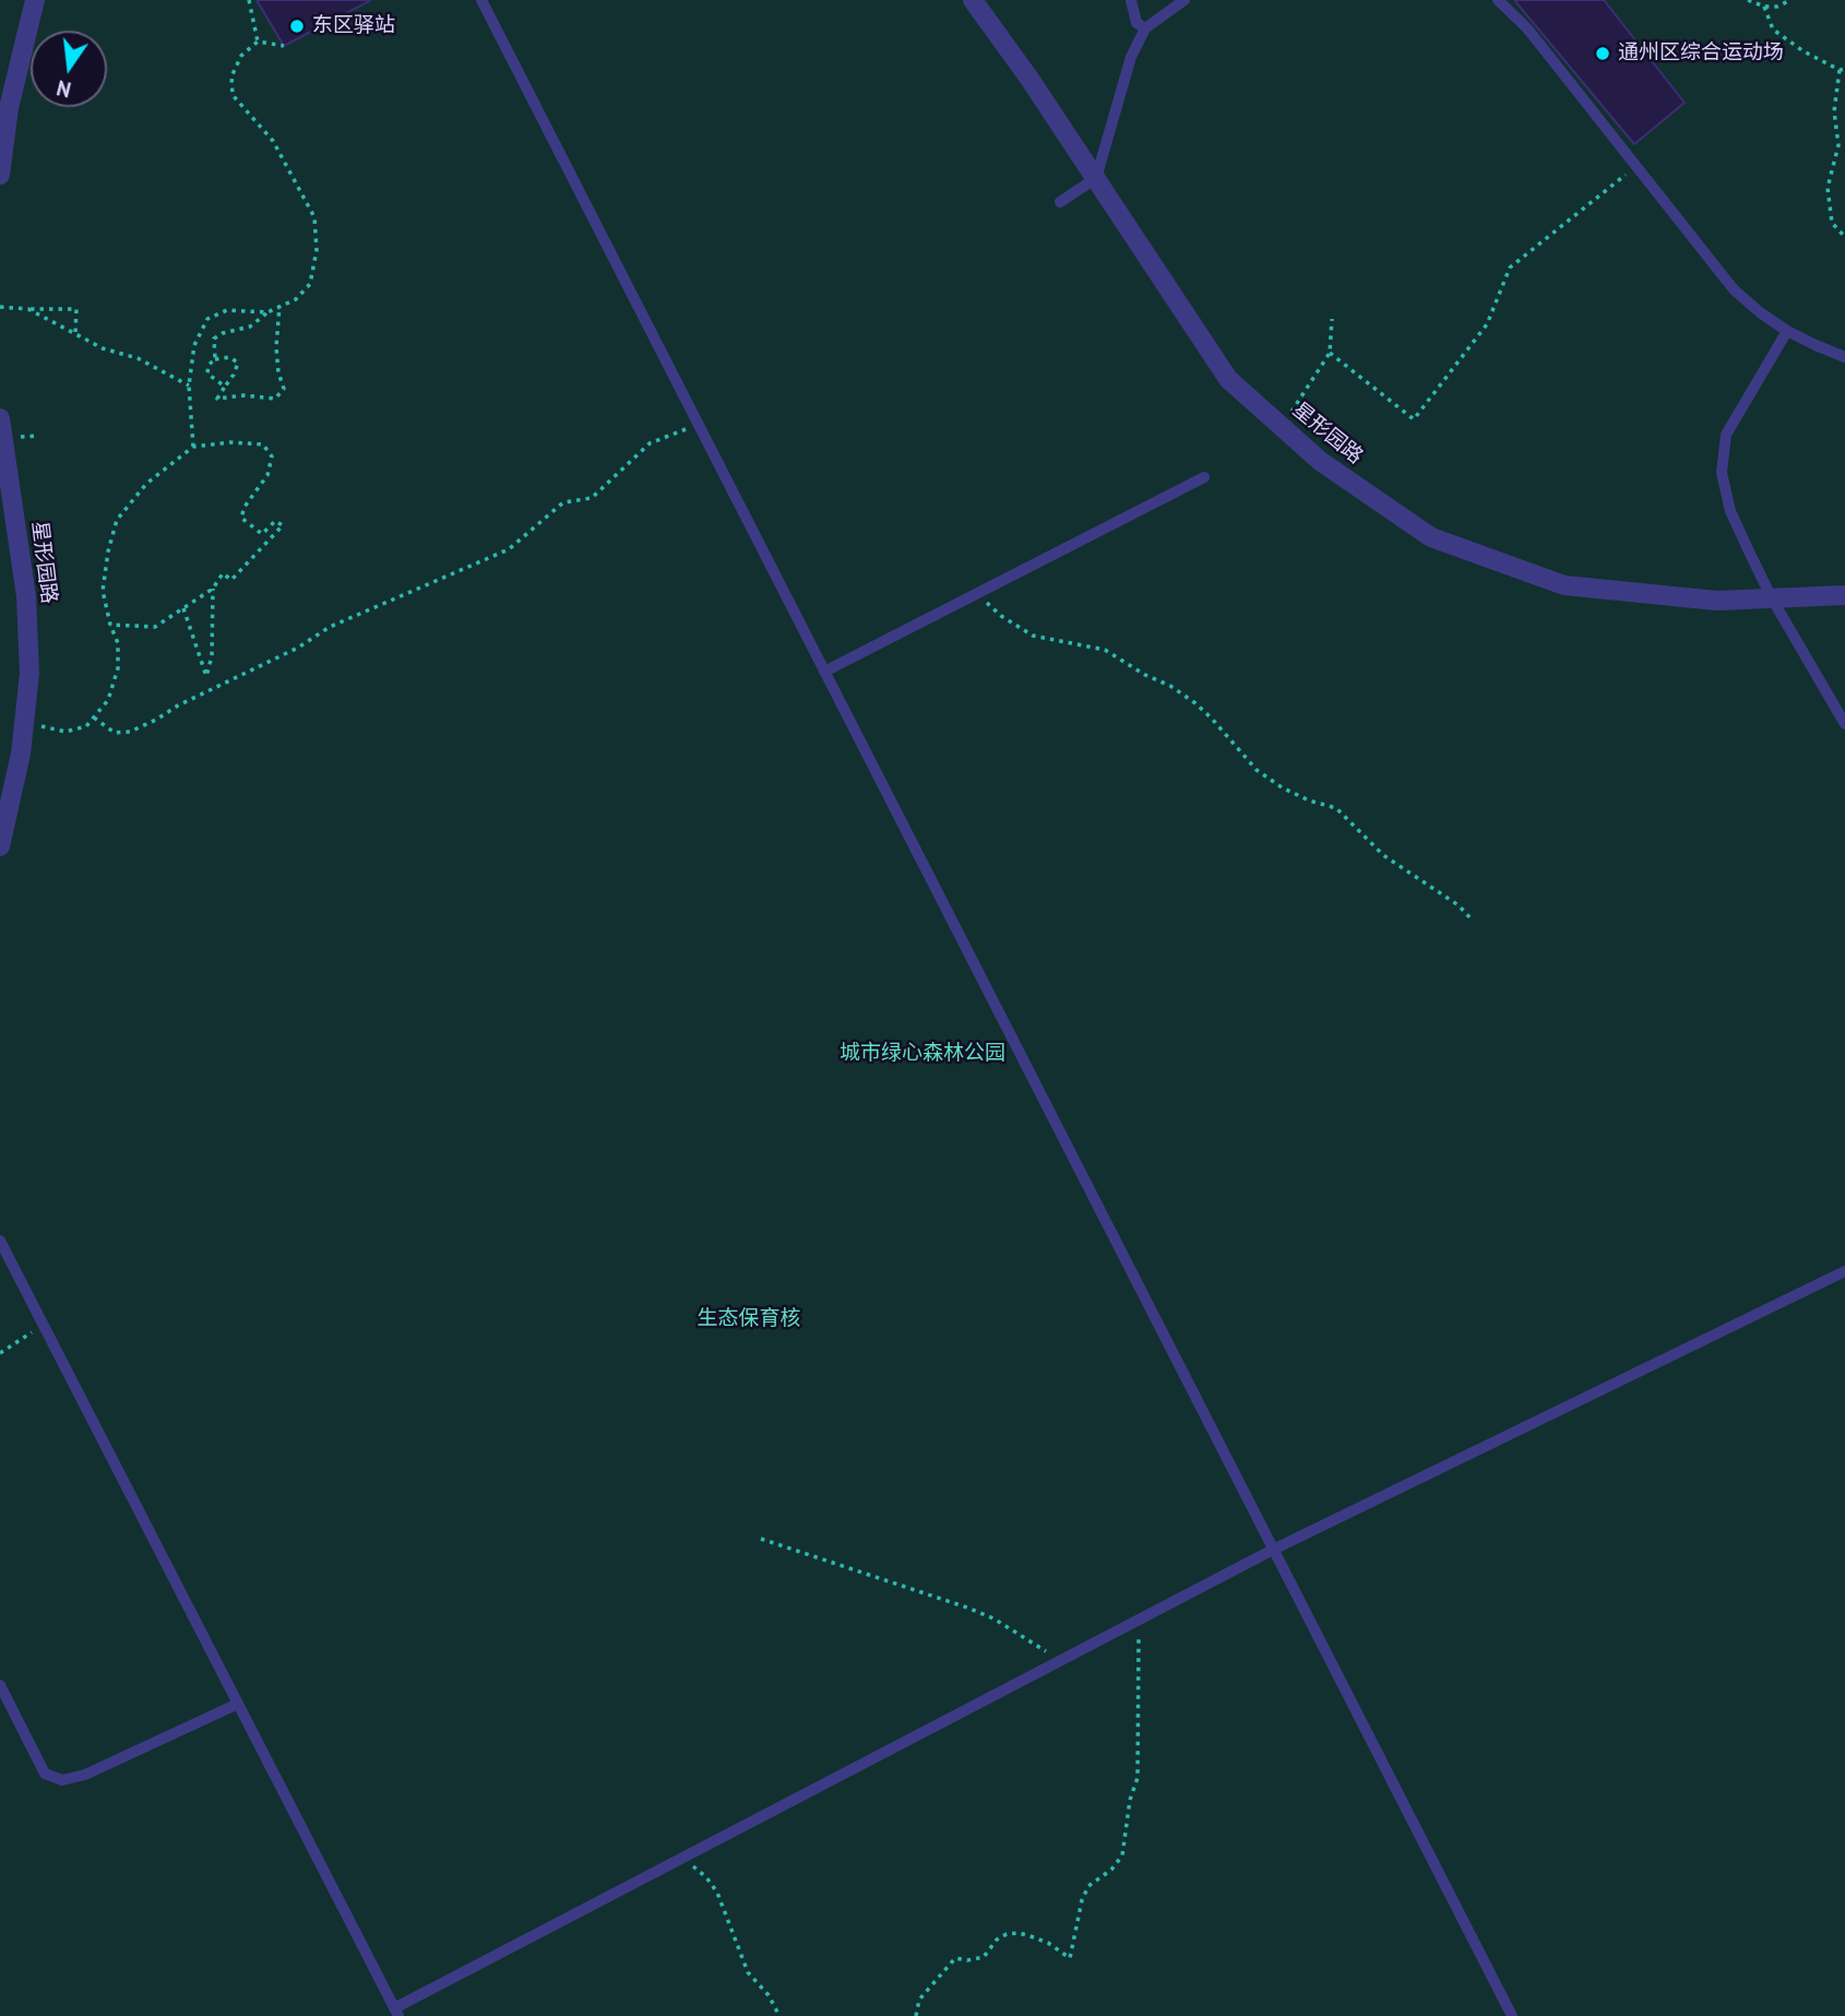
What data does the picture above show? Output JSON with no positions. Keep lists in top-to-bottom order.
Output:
{
  "streets": {
    "street": ["星形园路"]
  },
  "parks": ["城市绿心森林公园", "生态保育核"],
  "places": ["东区驿站", "通州区综合运动场"],
  "north": "bottom"
}
